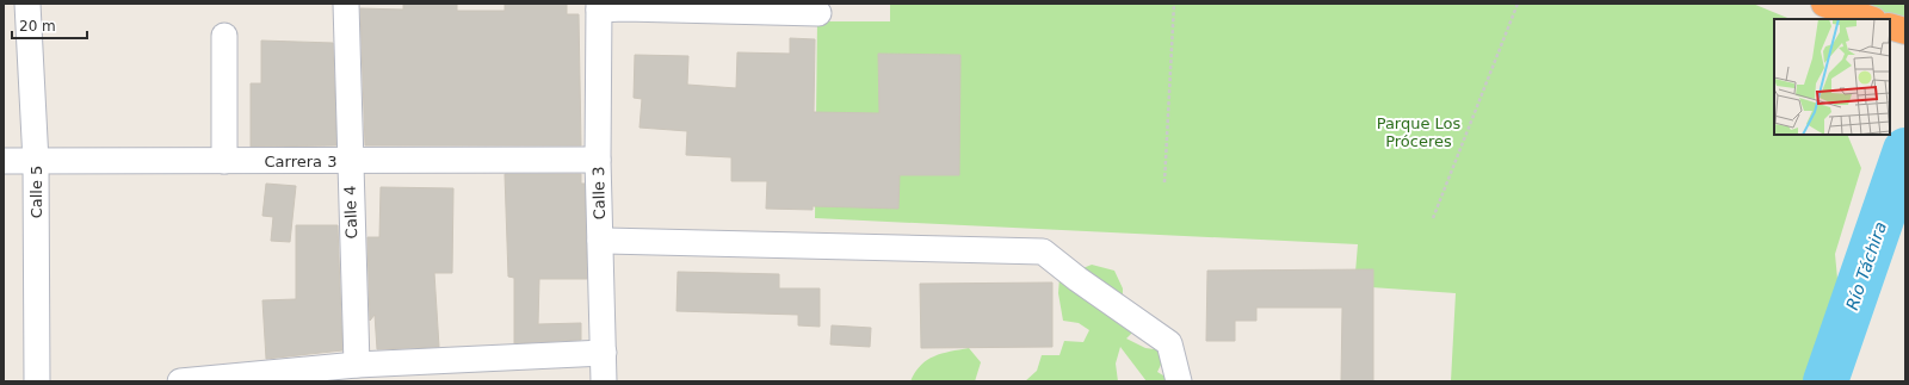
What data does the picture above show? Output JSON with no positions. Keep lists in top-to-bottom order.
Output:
{
  "streets": {
    "street": [
      "Carrera 3",
      "Calle 5",
      "Calle 3",
      "Calle 4"
    ]
  },
  "crossings": [
    ["Carrera 3", "Calle 5"],
    ["Carrera 3", "Calle 3"],
    ["Carrera 3", "Calle 4"]
  ],
  "water": ["Río Táchira"],
  "parks": ["Parque Los Próceres"],
  "scale_bar": "20 m"
}
